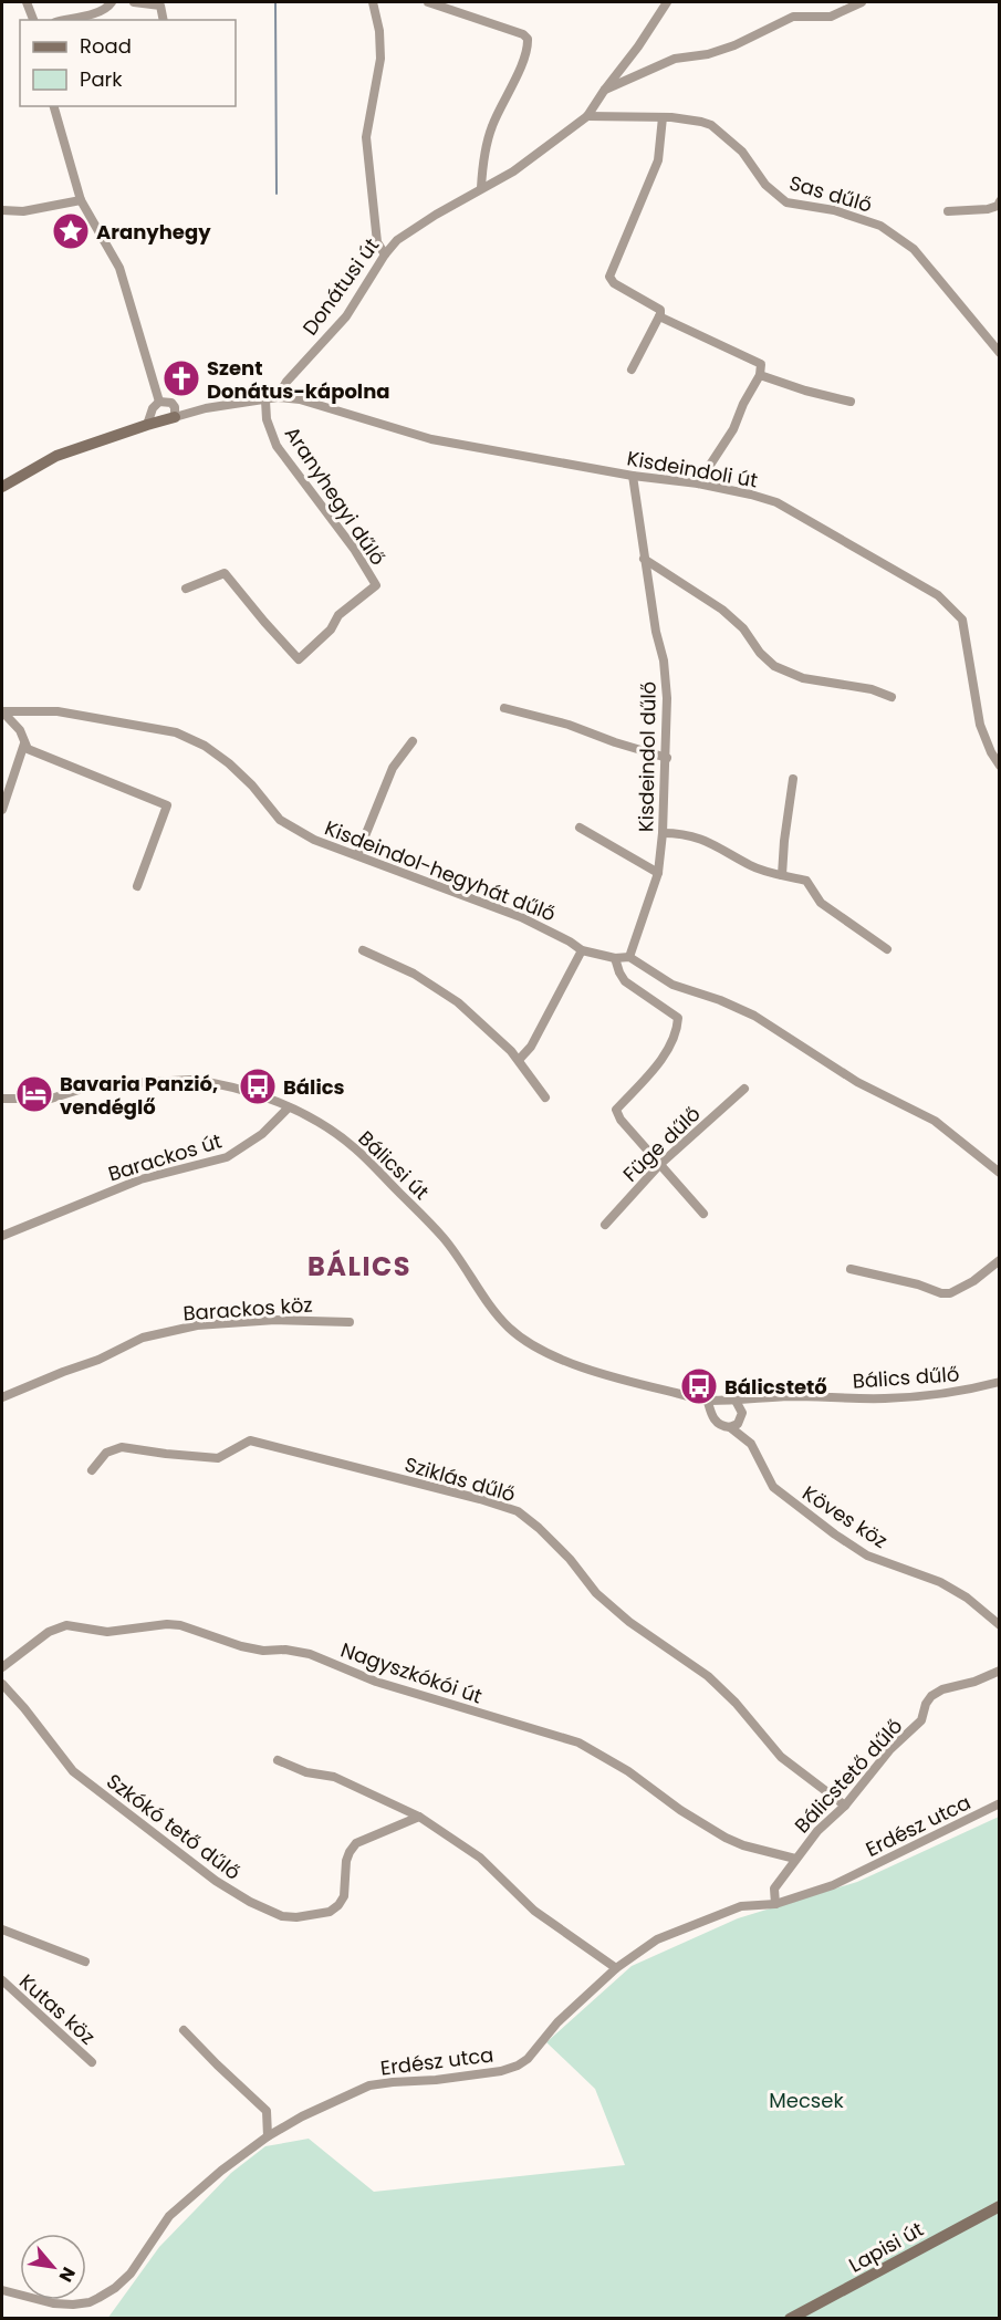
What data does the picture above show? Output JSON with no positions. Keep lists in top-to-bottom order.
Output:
{
  "streets": {
    "street": [
      "Sas dűlő",
      "Donátusi út",
      "Kisdeindoli út",
      "Aranyhegyi dűlő",
      "Kisdeindol dűlő",
      "Kisdeindol-hegyhát dűlő",
      "Füge dűlő",
      "Barackos út",
      "Bálicsi út",
      "Barackos köz",
      "Bálics dűlő",
      "Sziklás dűlő",
      "Köves köz",
      "Nagyszkókói út",
      "Bálicstető dűlő",
      "Erdész utca",
      "Szkókó tető dűlő",
      "Kutas köz",
      "Lapisi út"
    ]
  },
  "crossings": [
    ["Sas dűlő", "Donátusi út"],
    ["Donátusi út", "Kisdeindoli út"],
    ["Kisdeindoli út", "Kisdeindol dűlő"],
    ["Kisdeindol dűlő", "Kisdeindol-hegyhát dűlő"],
    ["Barackos út", "Bálicsi út"],
    ["Bálicsi út", "Bálics dűlő"],
    ["Bálicsi út", "Köves köz"],
    ["Bálics dűlő", "Köves köz"],
    ["Sziklás dűlő", "Bálicstető dűlő"],
    ["Nagyszkókói út", "Bálicstető dűlő"],
    ["Bálicstető dűlő", "Erdész utca"]
  ],
  "districts": ["BÁLICS"],
  "parks": ["Mecsek"],
  "places": {
    "place": ["Aranyhegy"],
    "church": ["Szent Donátus-kápolna"],
    "bus stop": ["Bálics", "Bálicstető"],
    "hotel": ["Bavaria Panzió, vendéglő"]
  },
  "legend": ["Road", "Park"],
  "north": "bottom right"
}
